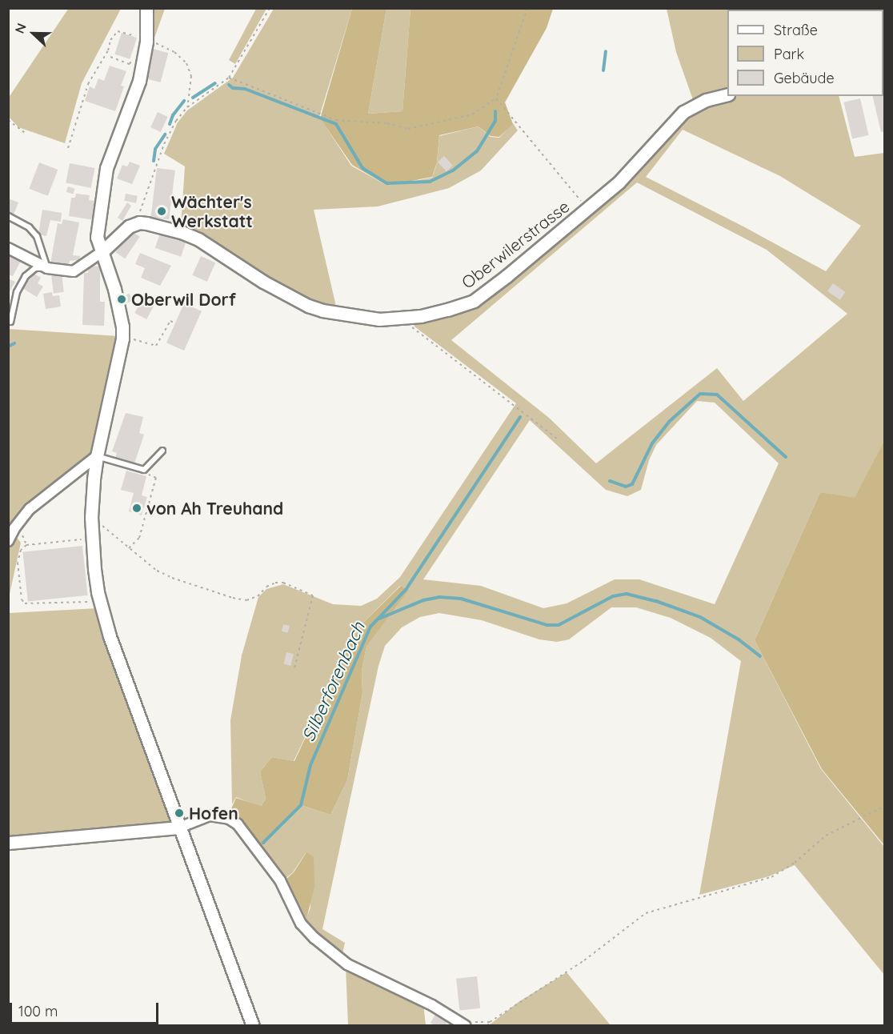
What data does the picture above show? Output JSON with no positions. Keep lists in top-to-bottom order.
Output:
{
  "streets": {
    "street": ["Oberwilerstrasse"]
  },
  "water": ["Silberforenbach"],
  "places": [
    "Wächter's Werkstatt",
    "Oberwil Dorf",
    "von Ah Treuhand",
    "Hofen"
  ],
  "legend": ["Straße", "Park", "Gebäude"],
  "scale_bar": "100 m",
  "north": "left"
}
